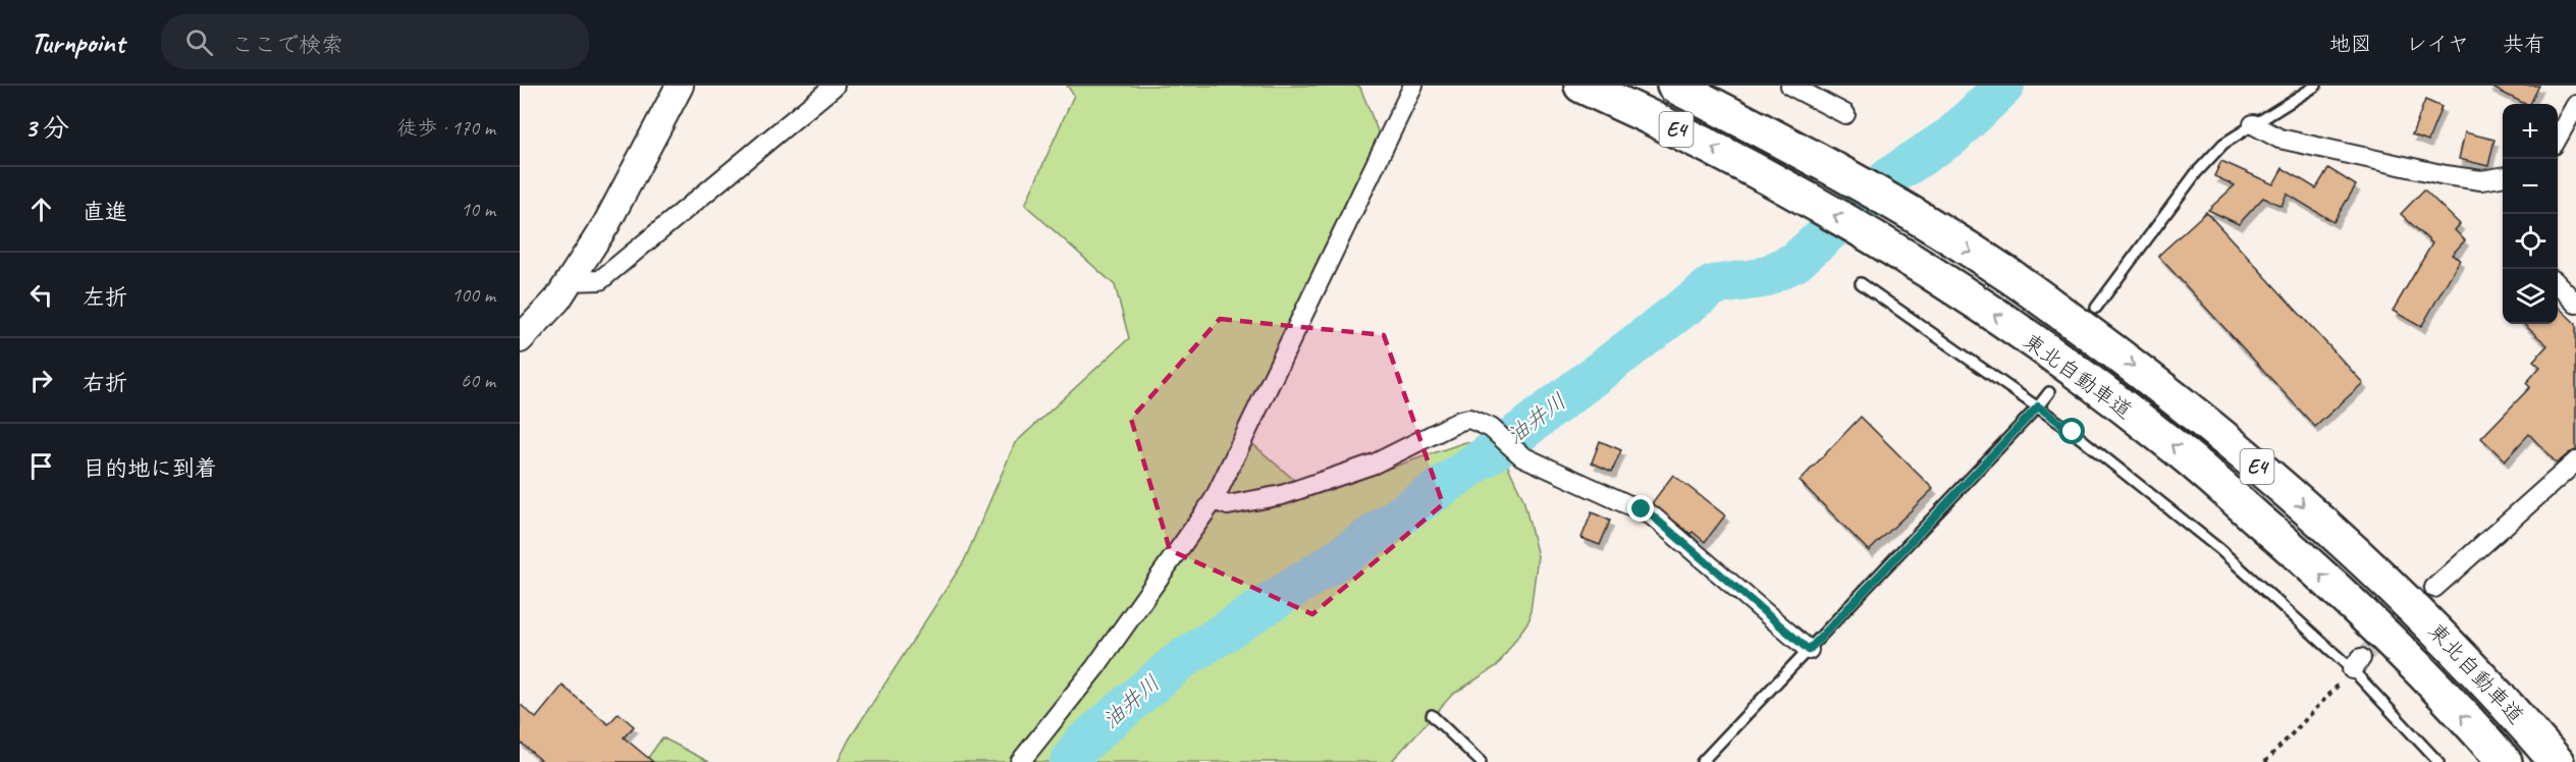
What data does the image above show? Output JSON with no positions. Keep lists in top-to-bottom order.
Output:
{
  "streets": {
    "highway": ["E4", "東北自動車道"]
  },
  "water": ["油井川"],
  "page": {
    "header": "Turnpoint",
    "search": "ここで検索",
    "nav": ["地図", "レイヤ", "共有"],
    "heading": ["3 分", "徒歩 · 170 m"],
    "map_buttons": ["+", "−"],
    "list": [
      ["直進", "10 m"],
      ["左折", "100 m"],
      ["右折", "60 m"],
      "目的地に到着"
    ]
  }
}
